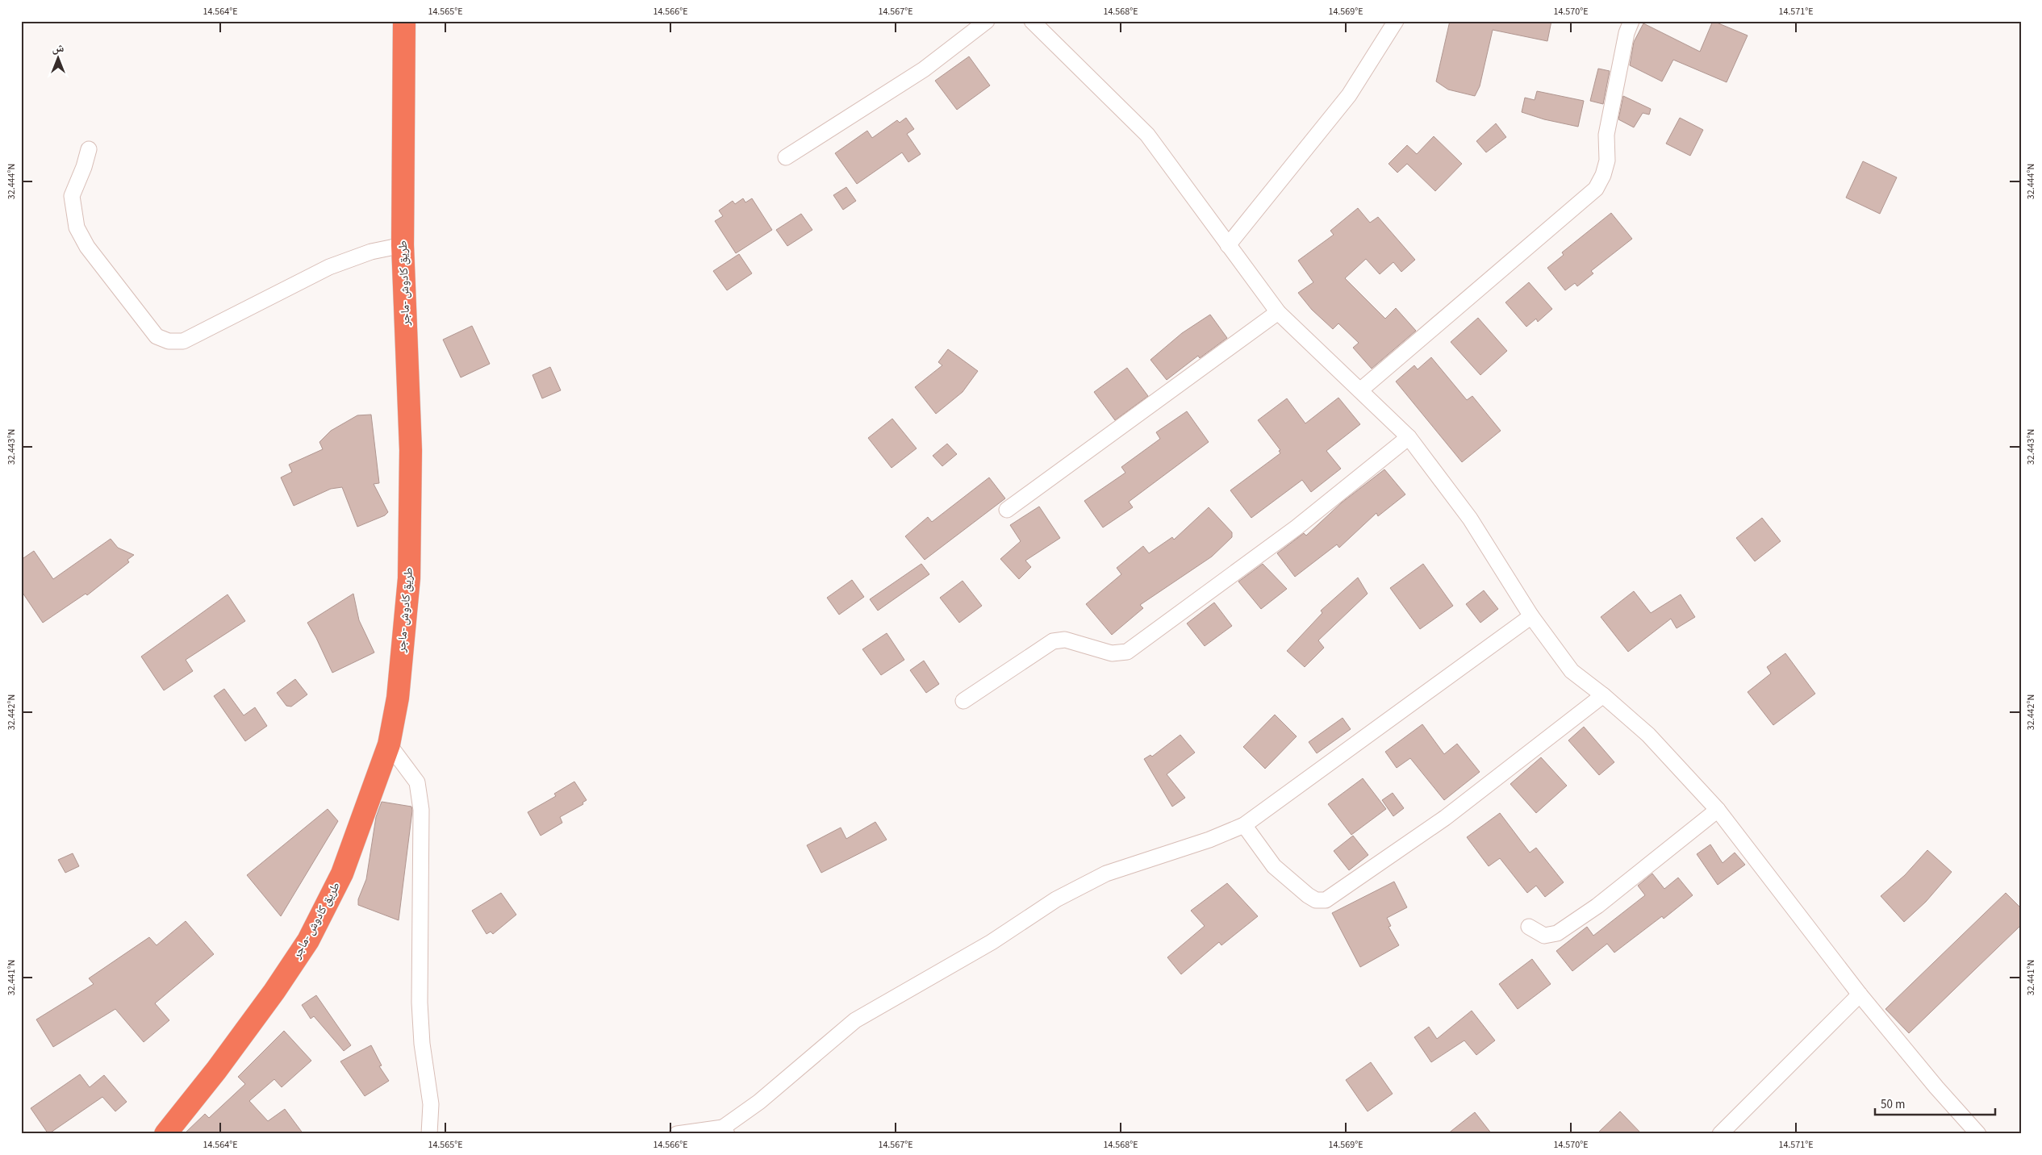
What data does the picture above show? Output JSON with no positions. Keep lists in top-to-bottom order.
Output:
{
  "streets": {
    "highway": ["طريق كادوش -ماجر"]
  },
  "scale_bar": "50 m",
  "north": "top",
  "coordinates": [
    "14.564°E",
    "14.565°E",
    "14.566°E",
    "14.567°E",
    "14.568°E",
    "14.569°E",
    "14.570°E",
    "14.571°E",
    "32.444°N",
    "32.443°N",
    "32.442°N",
    "32.441°N"
  ]
}
